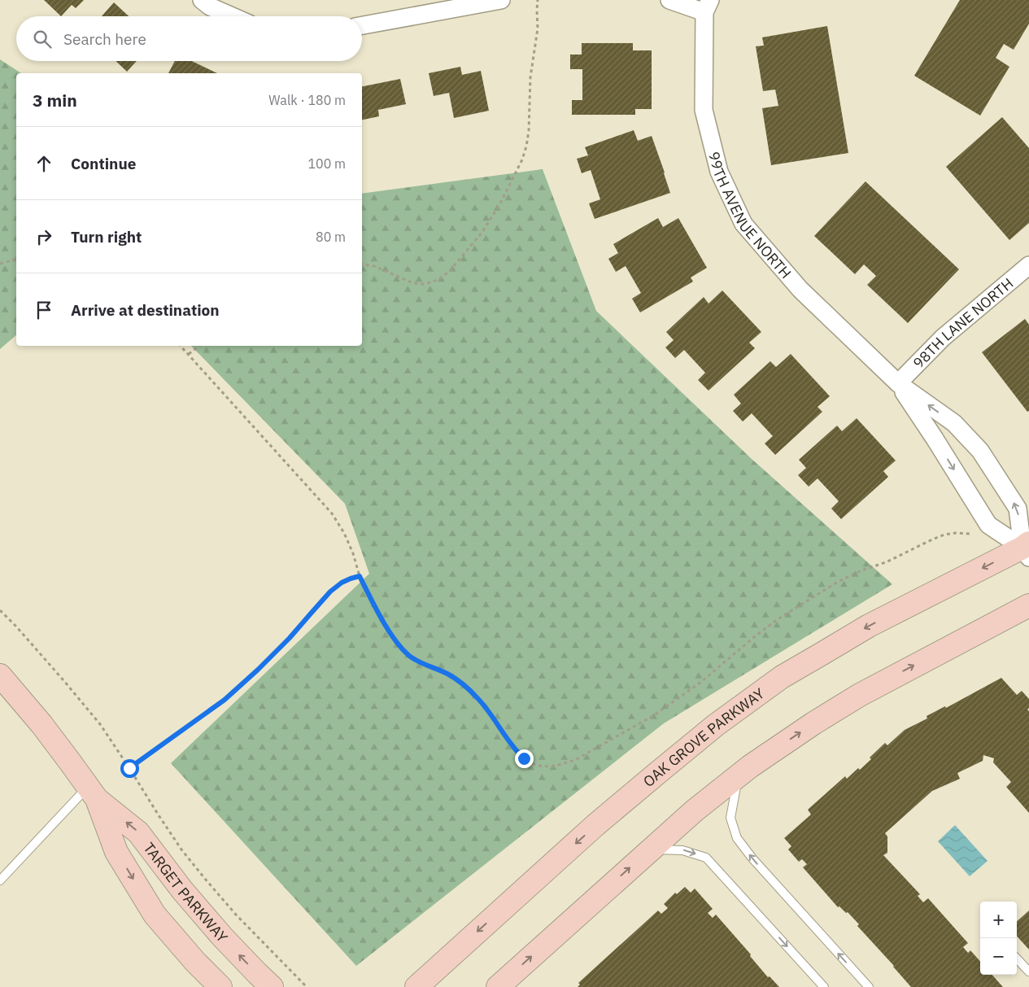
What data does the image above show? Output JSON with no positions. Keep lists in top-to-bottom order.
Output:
{
  "streets": {
    "street": [
      "99TH AVENUE NORTH",
      "98TH LANE NORTH",
      "OAK GROVE PARKWAY",
      "TARGET PARKWAY"
    ]
  },
  "crossings": [
    ["99TH AVENUE NORTH", "98TH LANE NORTH"],
    ["99TH AVENUE NORTH", "OAK GROVE PARKWAY"]
  ],
  "page": {
    "search": "Search here",
    "heading": ["3 min", "Walk · 180 m"],
    "list": [
      ["Continue", "100 m"],
      ["Turn right", "80 m"],
      "Arrive at destination"
    ],
    "map_buttons": ["+", "−"]
  }
}
